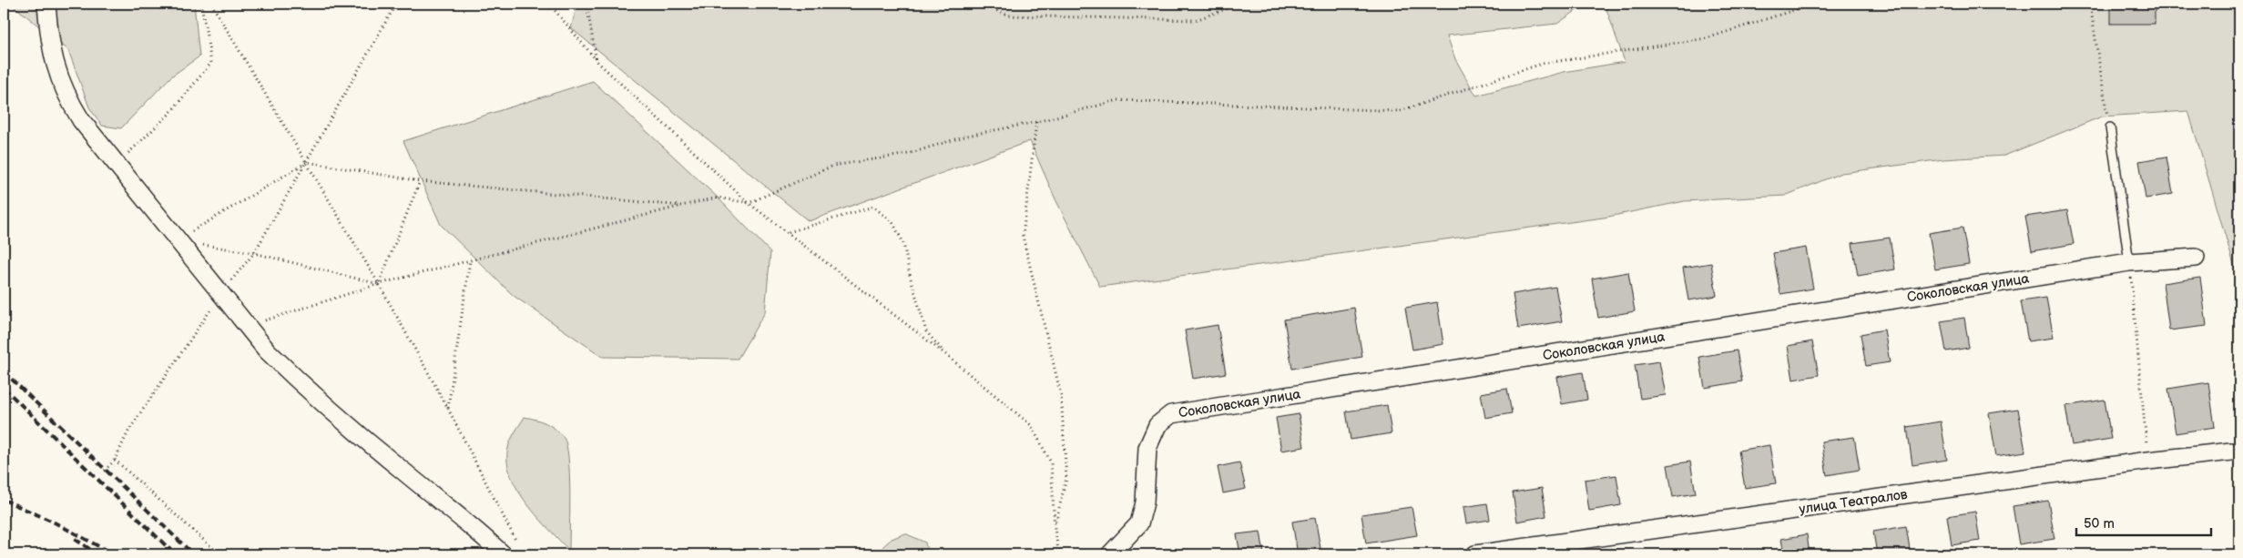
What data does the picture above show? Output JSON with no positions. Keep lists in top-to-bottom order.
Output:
{
  "streets": {
    "street": ["Соколовская улица", "улица Театралов"]
  },
  "scale_bar": "50 m"
}
